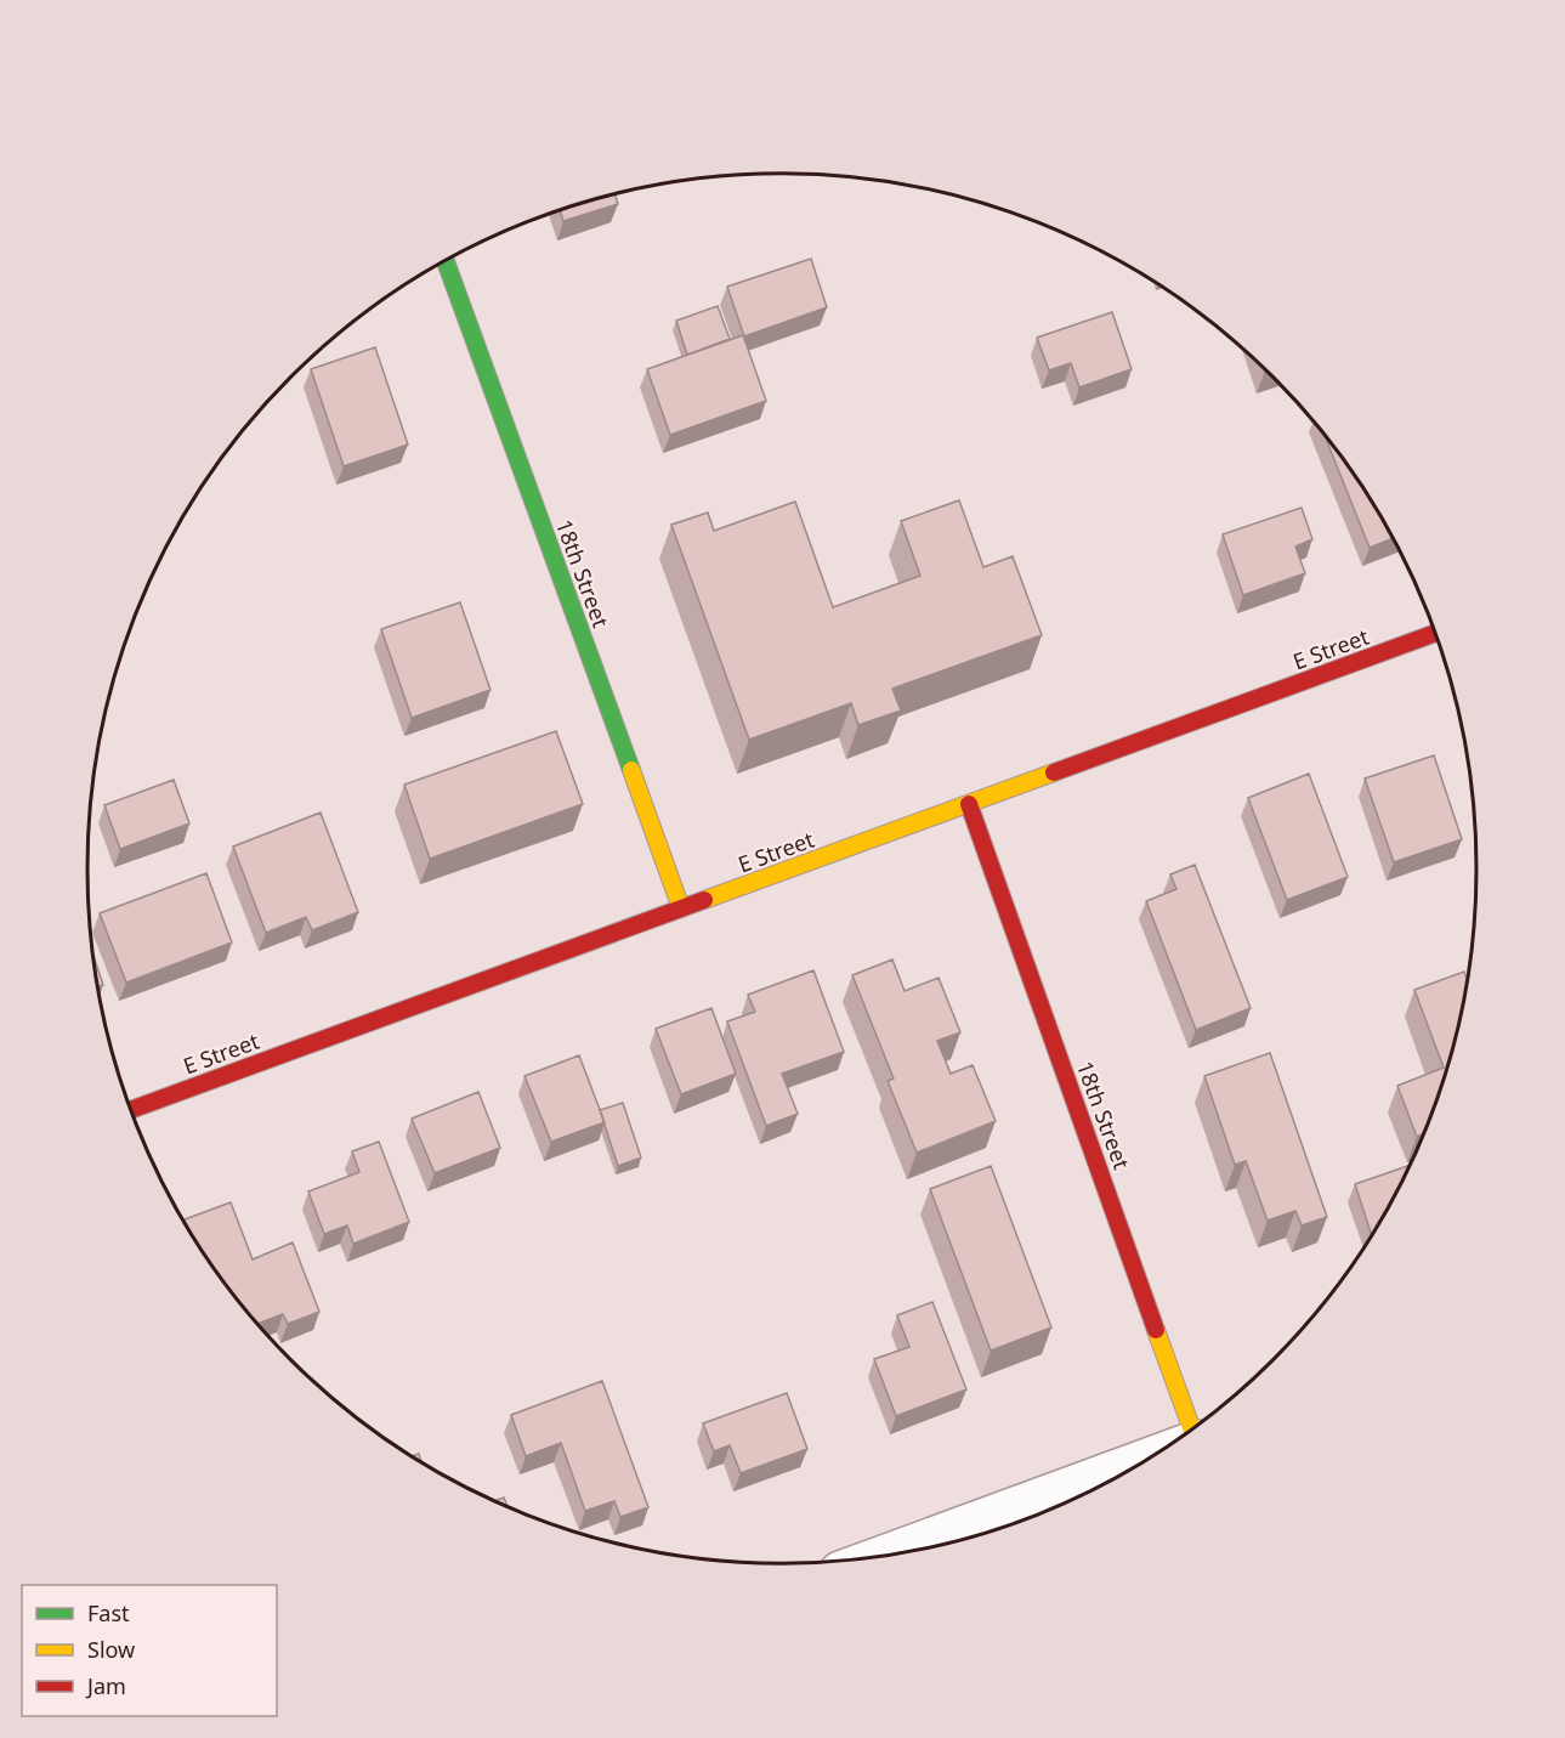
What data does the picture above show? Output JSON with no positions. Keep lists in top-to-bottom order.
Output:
{
  "streets": {
    "street": ["18th Street", "E Street"]
  },
  "crossings": [
    ["18th Street", "E Street"]
  ],
  "legend": ["Fast", "Slow", "Jam"]
}
